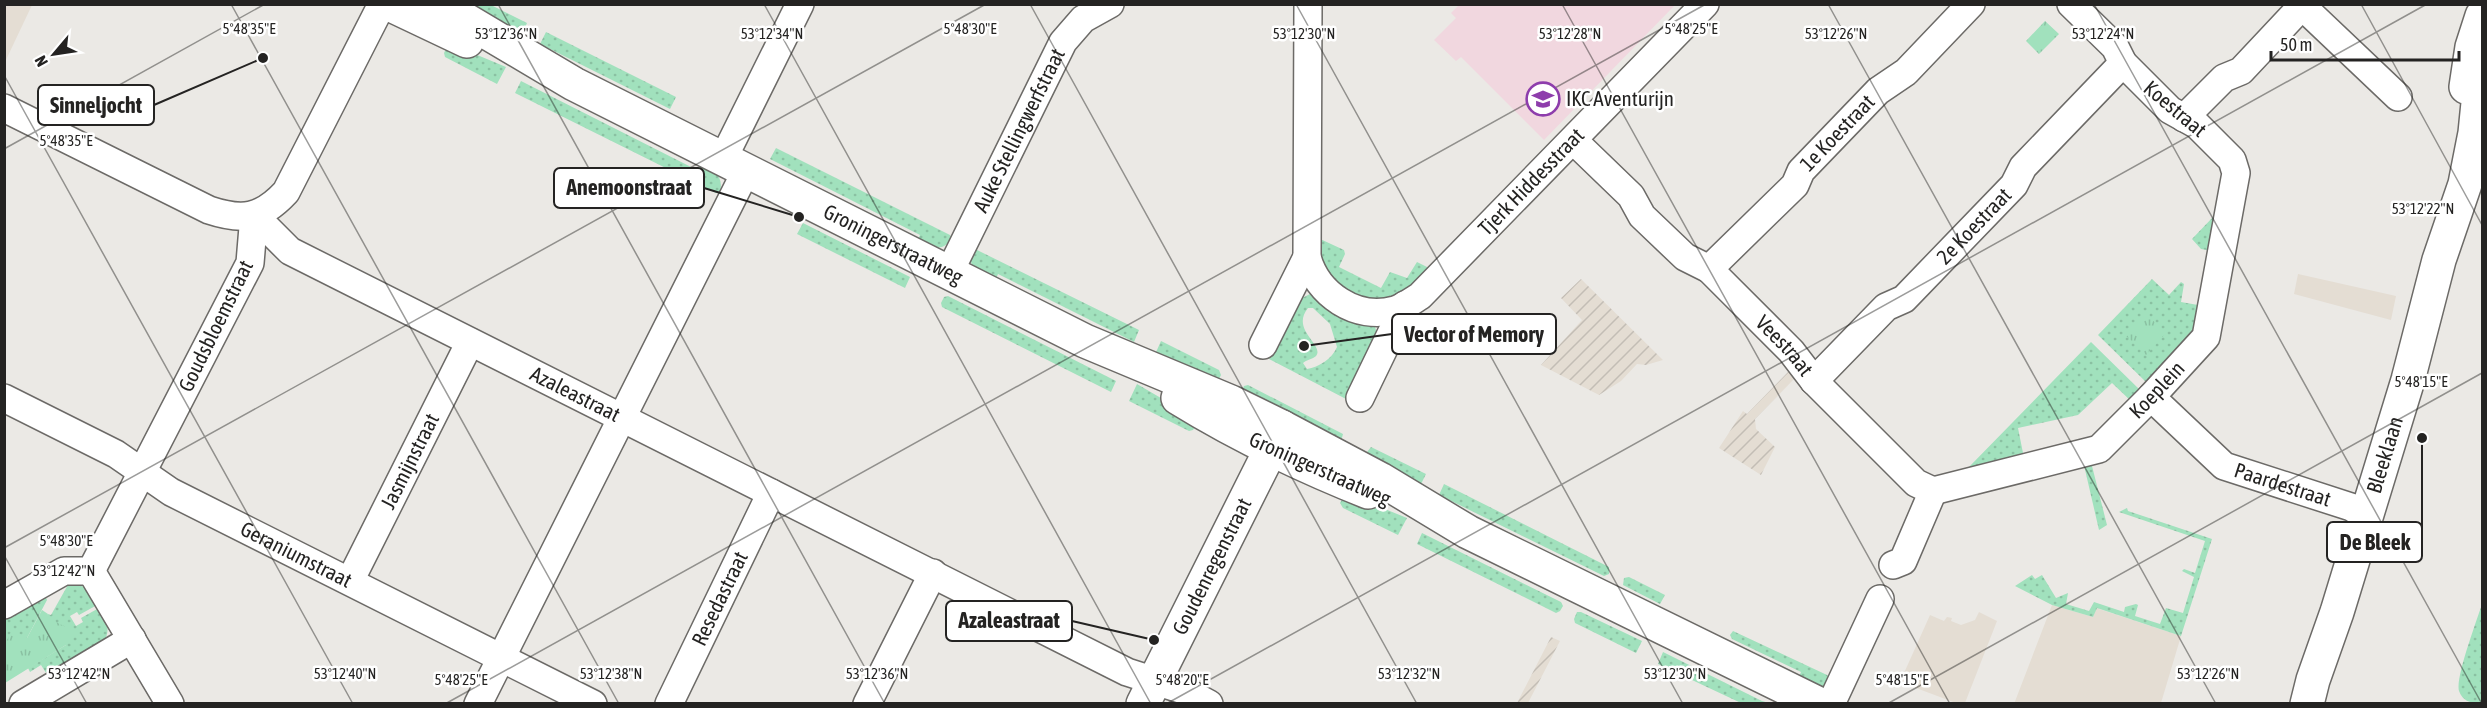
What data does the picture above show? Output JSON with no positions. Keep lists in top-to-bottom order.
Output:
{
  "streets": {
    "main road": ["Groningerstraatweg", "Bleeklaan", "Goudenregenstraat"],
    "street": [
      "Koestraat",
      "Auke Stellingwerfstraat",
      "1e Koestraat",
      "Tjerk Hiddesstraat",
      "2e Koestraat",
      "Goudsbloemstraat",
      "Veestraat",
      "Koeplein",
      "Azaleastraat",
      "Jasmijnstraat",
      "Paardestraat",
      "Geraniumstraat",
      "Resedastraat"
    ]
  },
  "crossings": [
    ["Koestraat", "2e Koestraat"],
    ["Koestraat", "Koeplein"],
    ["Auke Stellingwerfstraat", "Groningerstraatweg"],
    ["1e Koestraat", "Veestraat"],
    ["Tjerk Hiddesstraat", "Veestraat"],
    ["2e Koestraat", "Veestraat"],
    ["Groningerstraatweg", "Goudenregenstraat"],
    ["Goudsbloemstraat", "Azaleastraat"],
    ["Goudsbloemstraat", "Geraniumstraat"],
    ["Veestraat", "Koeplein"],
    ["Koeplein", "Paardestraat"],
    ["Azaleastraat", "Jasmijnstraat"],
    ["Azaleastraat", "Goudenregenstraat"],
    ["Azaleastraat", "Resedastraat"],
    ["Bleeklaan", "Paardestraat"],
    ["Jasmijnstraat", "Geraniumstraat"]
  ],
  "places": {
    "other": [
      "Sinneljocht",
      "Anemoonstraat",
      "Vector of Memory",
      "De Bleek",
      "Azaleastraat"
    ],
    "school or university": ["IKC Aventurijn"]
  },
  "scale_bar": "50 m",
  "north": "bottom left",
  "coordinates": [
    "5°48'35\"E",
    "5°48'30\"E",
    "5°48'25\"E",
    "53°12'36\"N",
    "53°12'34\"N",
    "53°12'30\"N",
    "53°12'28\"N",
    "53°12'26\"N",
    "53°12'24\"N",
    "53°12'22\"N",
    "5°48'15\"E",
    "53°12'42\"N",
    "53°12'40\"N",
    "53°12'38\"N",
    "53°12'32\"N",
    "5°48'20\"E"
  ]
}
